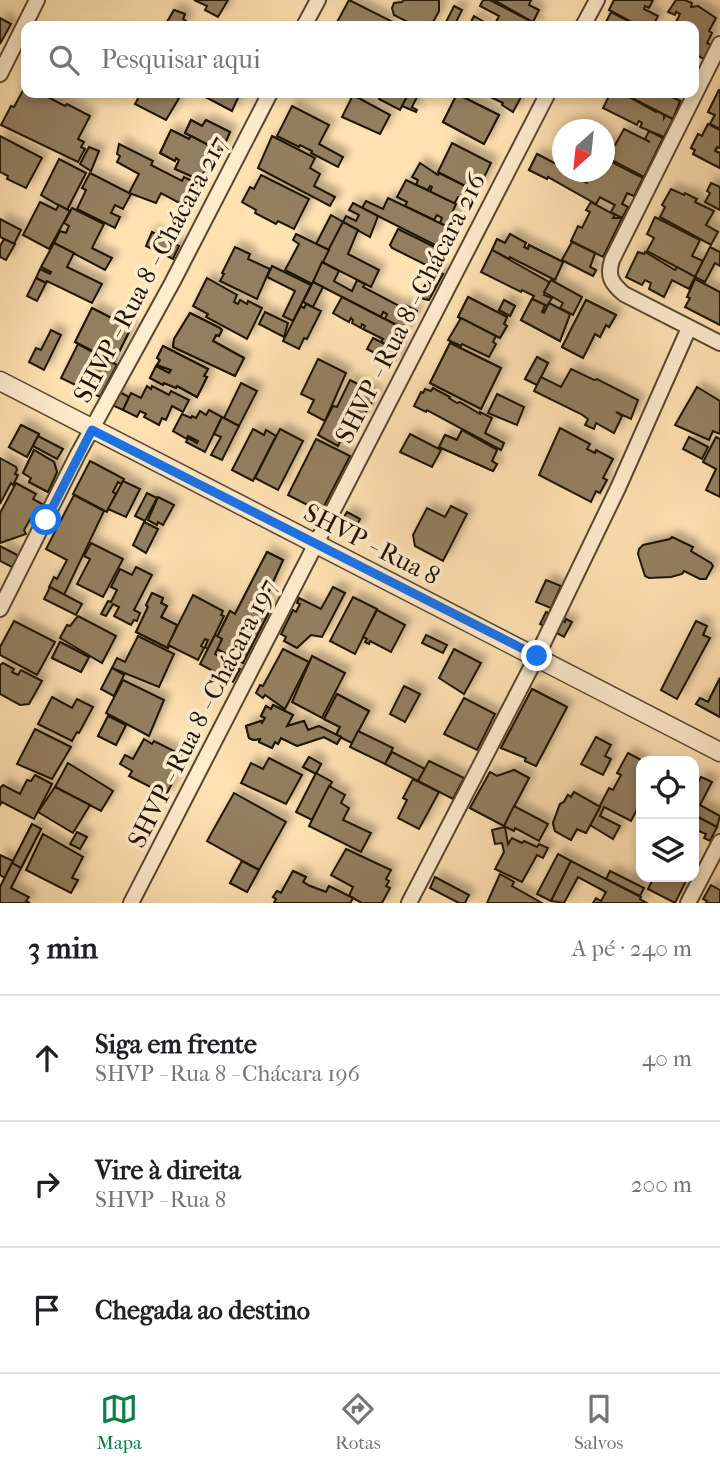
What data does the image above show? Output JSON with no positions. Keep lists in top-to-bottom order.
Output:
{
  "streets": {
    "street": [
      "SHVP - Rua 8 - Chácara 217",
      "SHVP - Rua 8 - Chácara 216",
      "SHVP - Rua 8",
      "SHVP - Rua 8 - Chácara 197"
    ]
  },
  "crossings": [
    ["SHVP - Rua 8 - Chácara 217", "SHVP - Rua 8"],
    ["SHVP - Rua 8 - Chácara 216", "SHVP - Rua 8"],
    ["SHVP - Rua 8 - Chácara 216", "SHVP - Rua 8 - Chácara 197"],
    ["SHVP - Rua 8", "SHVP - Rua 8 - Chácara 197"]
  ],
  "north": "bottom left",
  "page": {
    "search": "Pesquisar aqui",
    "heading": ["3 min", "A pé · 240 m"],
    "list": [
      ["Siga em frente", "SHVP - Rua 8 - Chácara 196", "40 m"],
      ["Vire à direita", "SHVP - Rua 8", "200 m"],
      "Chegada ao destino"
    ],
    "nav": ["Mapa", "Rotas", "Salvos"]
  }
}
